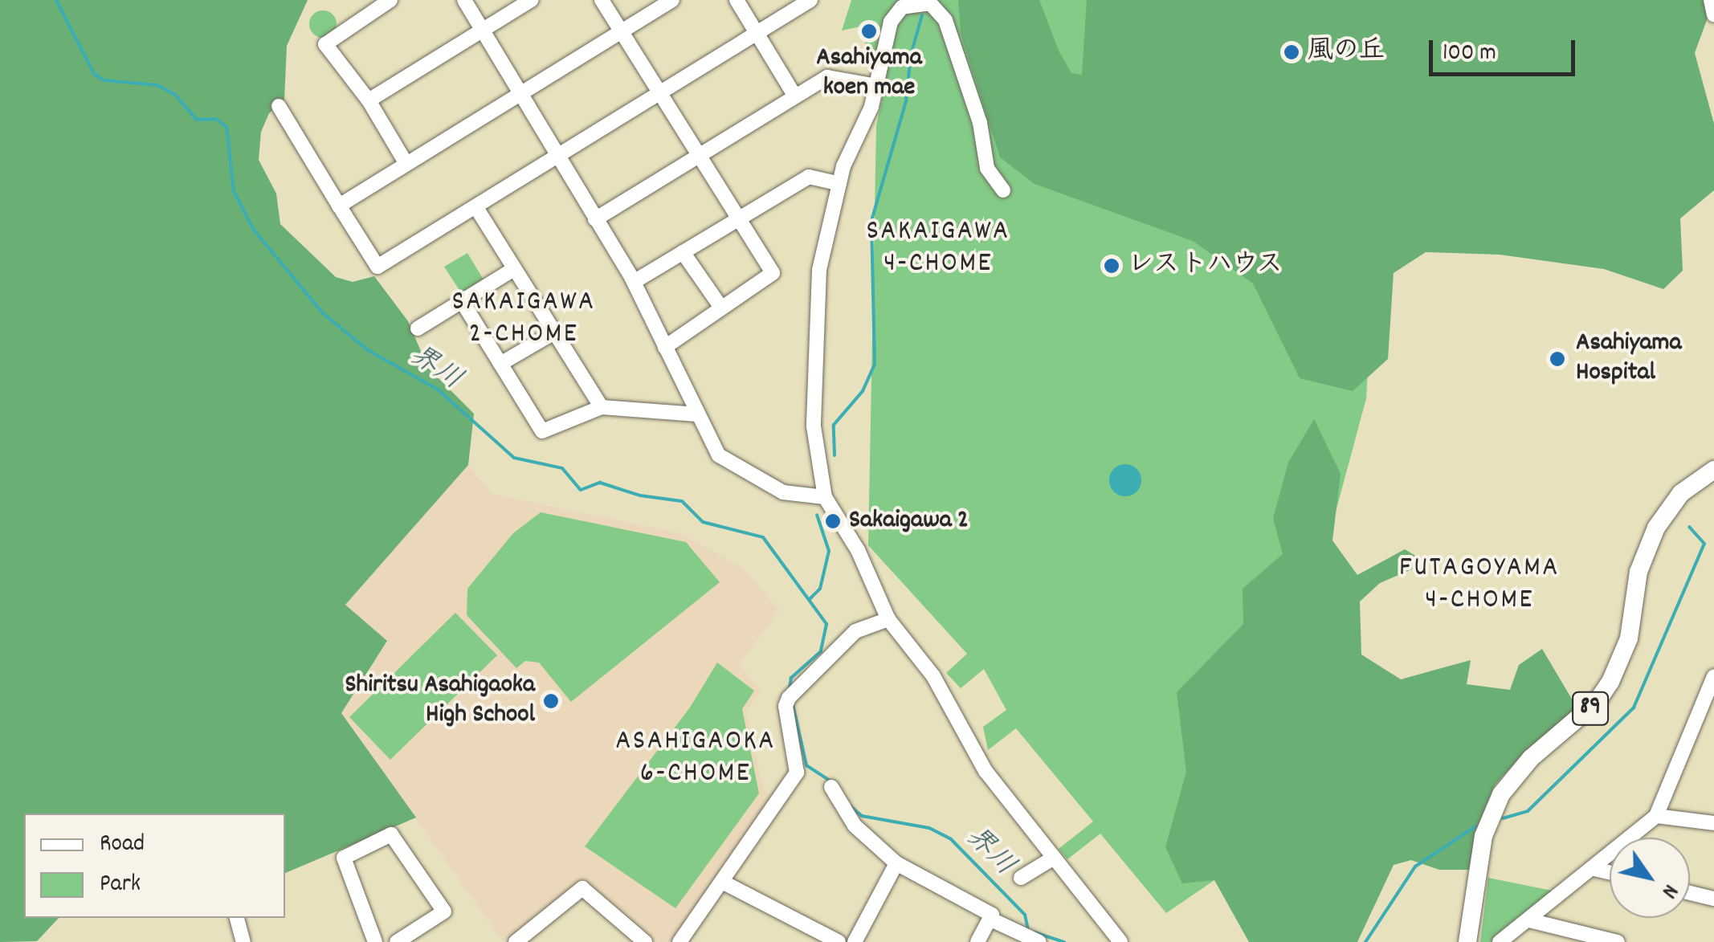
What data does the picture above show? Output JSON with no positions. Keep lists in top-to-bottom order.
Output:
{
  "streets": {
    "main road": ["89"]
  },
  "districts": [
    "SAKAIGAWA 4-CHOME",
    "SAKAIGAWA 2-CHOME",
    "FUTAGOYAMA 4-CHOME",
    "ASAHIGAOKA 6-CHOME"
  ],
  "water": ["界川"],
  "places": [
    "Asahiyama koen mae",
    "風の丘",
    "レストハウス",
    "Asahiyama Hospital",
    "Sakaigawa 2",
    "Shiritsu Asahigaoka High School"
  ],
  "legend": ["Road", "Park"],
  "scale_bar": "100 m",
  "north": "bottom right"
}
